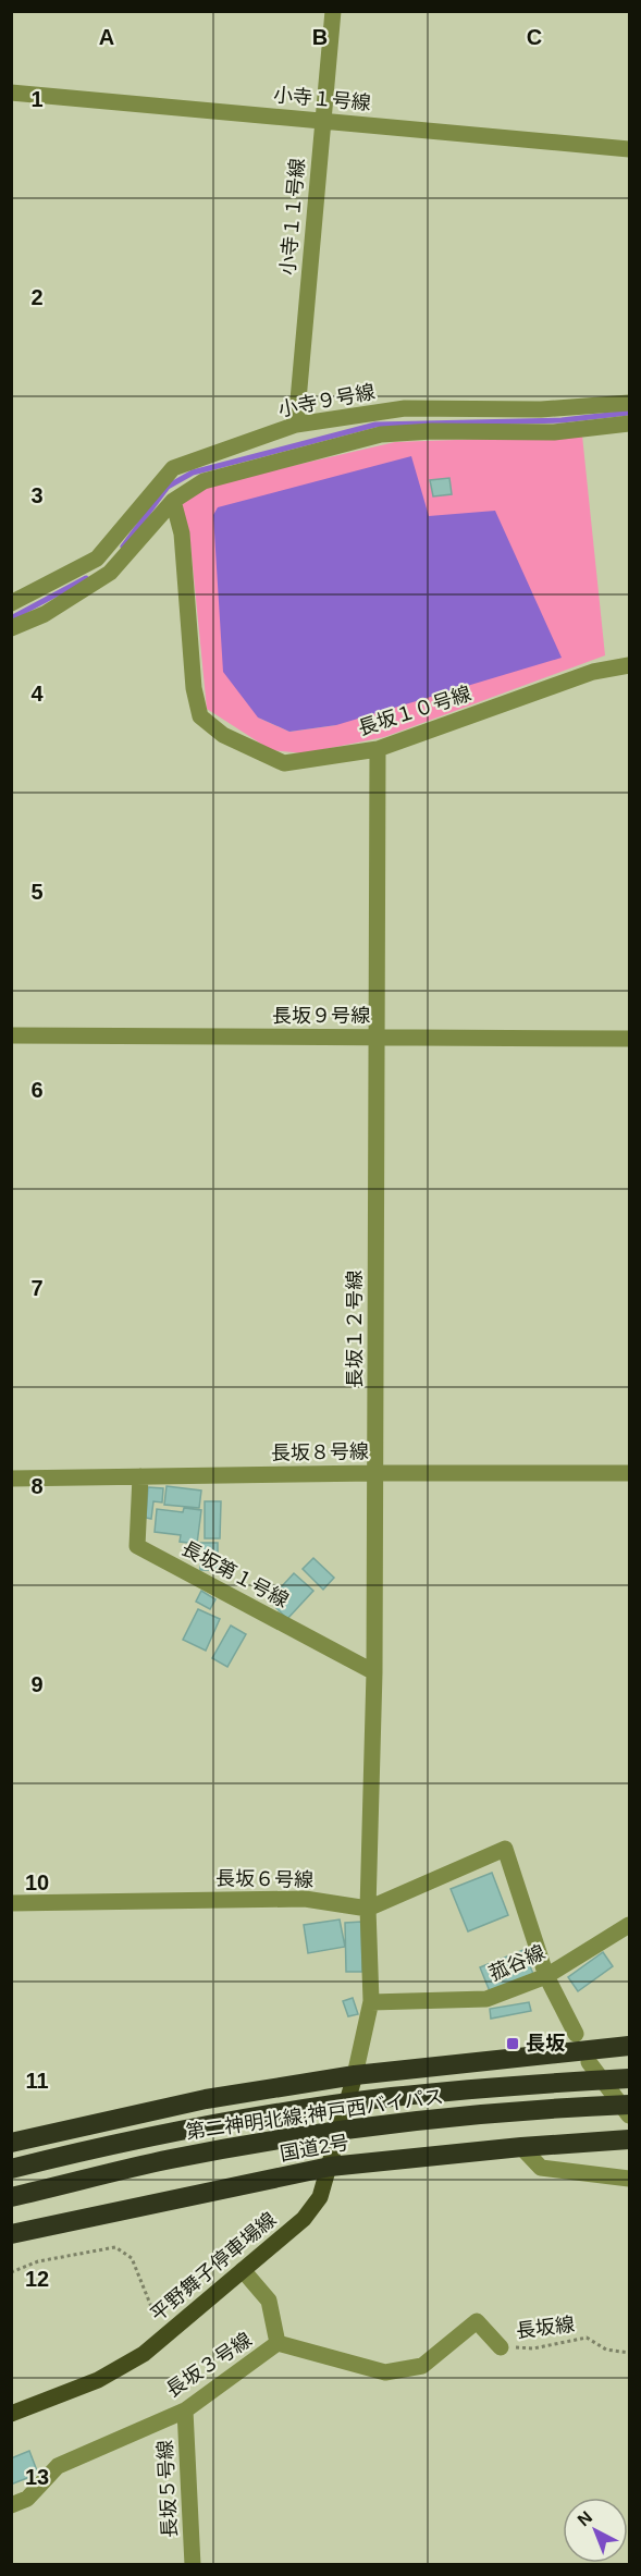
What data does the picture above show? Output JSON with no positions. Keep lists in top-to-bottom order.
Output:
{
  "streets": {
    "highway": ["第二神明北線;神戸西バイパス", "国道2号"],
    "main road": ["平野舞子停車場線"],
    "street": [
      "小寺１号線",
      "小寺１１号線",
      "小寺９号線",
      "長坂１０号線",
      "長坂９号線",
      "長坂１２号線",
      "長坂８号線",
      "長坂第１号線",
      "長坂６号線",
      "菰谷線",
      "長坂３号線",
      "長坂５号線"
    ],
    "path": ["長坂線"]
  },
  "crossings": [
    ["小寺１号線", "小寺１１号線"],
    ["小寺１１号線", "小寺９号線"],
    ["長坂１０号線", "長坂１２号線"],
    ["長坂９号線", "長坂１２号線"],
    ["長坂１２号線", "長坂８号線"],
    ["長坂１２号線", "長坂第１号線"],
    ["長坂１２号線", "長坂６号線"],
    ["長坂１２号線", "菰谷線"],
    ["長坂１２号線", "平野舞子停車場線"],
    ["長坂８号線", "長坂第１号線"],
    ["国道2号", "平野舞子停車場線"],
    ["長坂線", "長坂３号線"],
    ["長坂３号線", "長坂５号線"]
  ],
  "places": {
    "transit": ["長坂"]
  },
  "north": "top left",
  "grid": {
    "columns": ["A", "B", "C"],
    "rows": [
      "1",
      "2",
      "3",
      "4",
      "5",
      "6",
      "7",
      "8",
      "9",
      "10",
      "11",
      "12",
      "13"
    ]
  }
}
